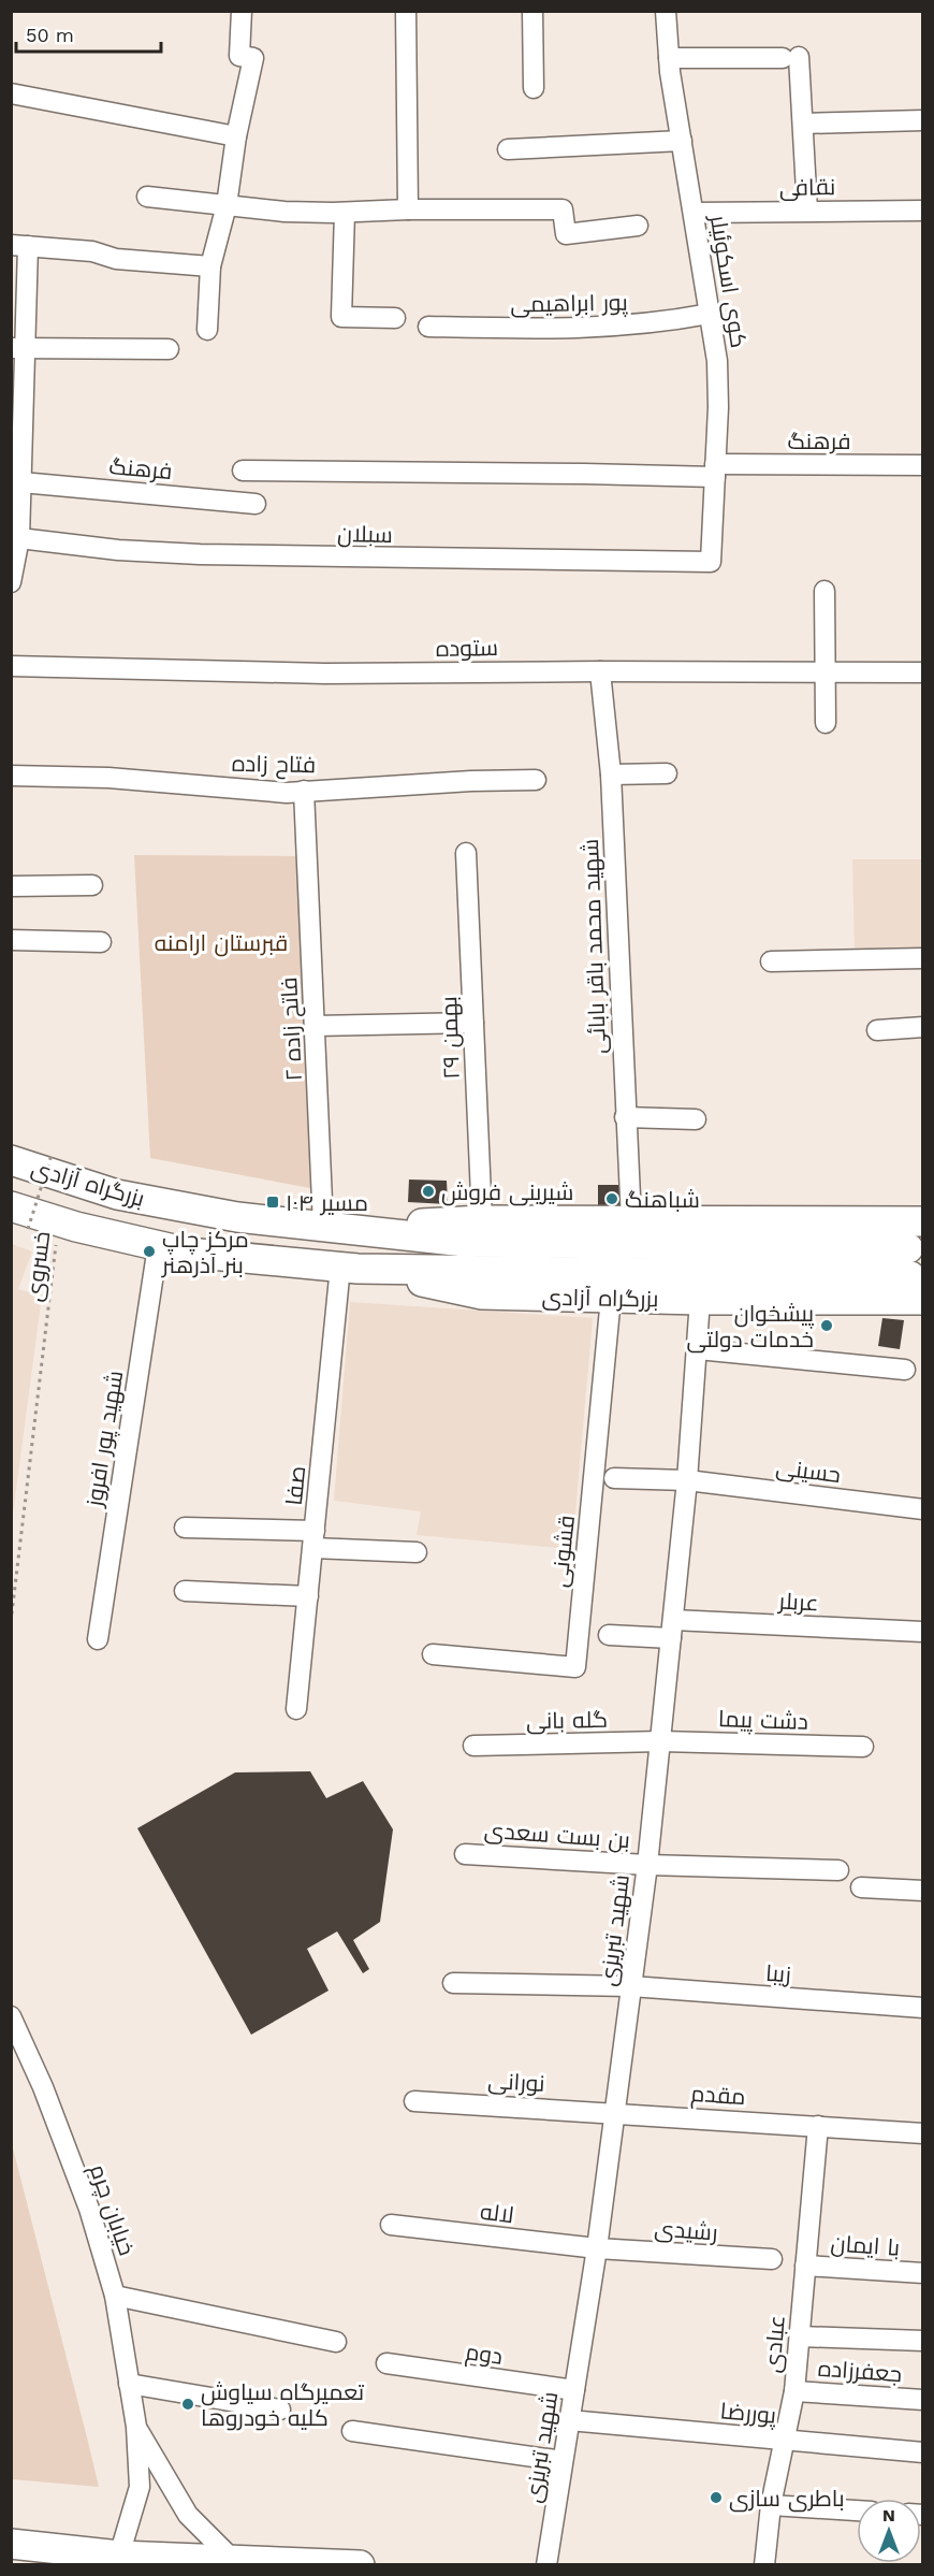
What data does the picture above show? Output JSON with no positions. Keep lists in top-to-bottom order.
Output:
{
  "streets": {
    "highway": ["بزرگراه آزادی"],
    "street": [
      "نقافی",
      "کوی اسکوئیلر",
      "پور ابراهیمی",
      "فرهنگ",
      "سبلان",
      "ستوده",
      "فتاح زاده",
      "شهید محمد باقر بابائی",
      "فاتح زاده ۲",
      "۲۹ بهمن",
      "شهید پور افروز",
      "حسینی",
      "صفا",
      "قشونی",
      "عربلر",
      "گله بانی",
      "دشت پیما",
      "بن بست سعدی",
      "شهید تبریزی",
      "زیبا",
      "نورانی",
      "مقدم",
      "خیابان چرم",
      "لاله",
      "رشیدی",
      "با ایمان",
      "عبادی",
      "دوم",
      "جعفرزاده",
      "پوررضا"
    ],
    "path": ["خسروی"]
  },
  "crossings": [
    ["نقافی", "کوی اسکوئیلر"],
    ["کوی اسکوئیلر", "پور ابراهیمی"],
    ["کوی اسکوئیلر", "فرهنگ"],
    ["کوی اسکوئیلر", "سبلان"],
    ["ستوده", "شهید محمد باقر بابائی"],
    ["فتاح زاده", "فاتح زاده ۲"],
    ["شهید محمد باقر بابائی", "بزرگراه آزادی"],
    ["فاتح زاده ۲", "بزرگراه آزادی"],
    ["۲۹ بهمن", "بزرگراه آزادی"],
    ["بزرگراه آزادی", "خسروی"],
    ["بزرگراه آزادی", "شهید پور افروز"],
    ["بزرگراه آزادی", "صفا"],
    ["بزرگراه آزادی", "قشونی"],
    ["بزرگراه آزادی", "شهید تبریزی"],
    ["حسینی", "شهید تبریزی"],
    ["عربلر", "شهید تبریزی"],
    ["گله بانی", "دشت پیما"],
    ["گله بانی", "شهید تبریزی"],
    ["دشت پیما", "شهید تبریزی"],
    ["بن بست سعدی", "شهید تبریزی"],
    ["شهید تبریزی", "زیبا"],
    ["شهید تبریزی", "نورانی"],
    ["شهید تبریزی", "مقدم"],
    ["شهید تبریزی", "لاله"],
    ["شهید تبریزی", "رشیدی"],
    ["شهید تبریزی", "دوم"],
    ["شهید تبریزی", "پوررضا"],
    ["نورانی", "مقدم"],
    ["مقدم", "عبادی"],
    ["لاله", "رشیدی"],
    ["با ایمان", "عبادی"],
    ["عبادی", "جعفرزاده"],
    ["عبادی", "پوررضا"]
  ],
  "parks": ["قبرستان ارامنه"],
  "places": {
    "other": [
      "شیرینی فروش",
      "شباهنگ",
      "مرکز چاپ بنر آذرهنر",
      "پیشخوان خدمات دولتی",
      "تعمیرگاه سیاوش کلیه خودروها",
      "باطری سازی"
    ],
    "transit": ["مسیر ۱۰۴"]
  },
  "scale_bar": "50 m",
  "north": "top"
}
